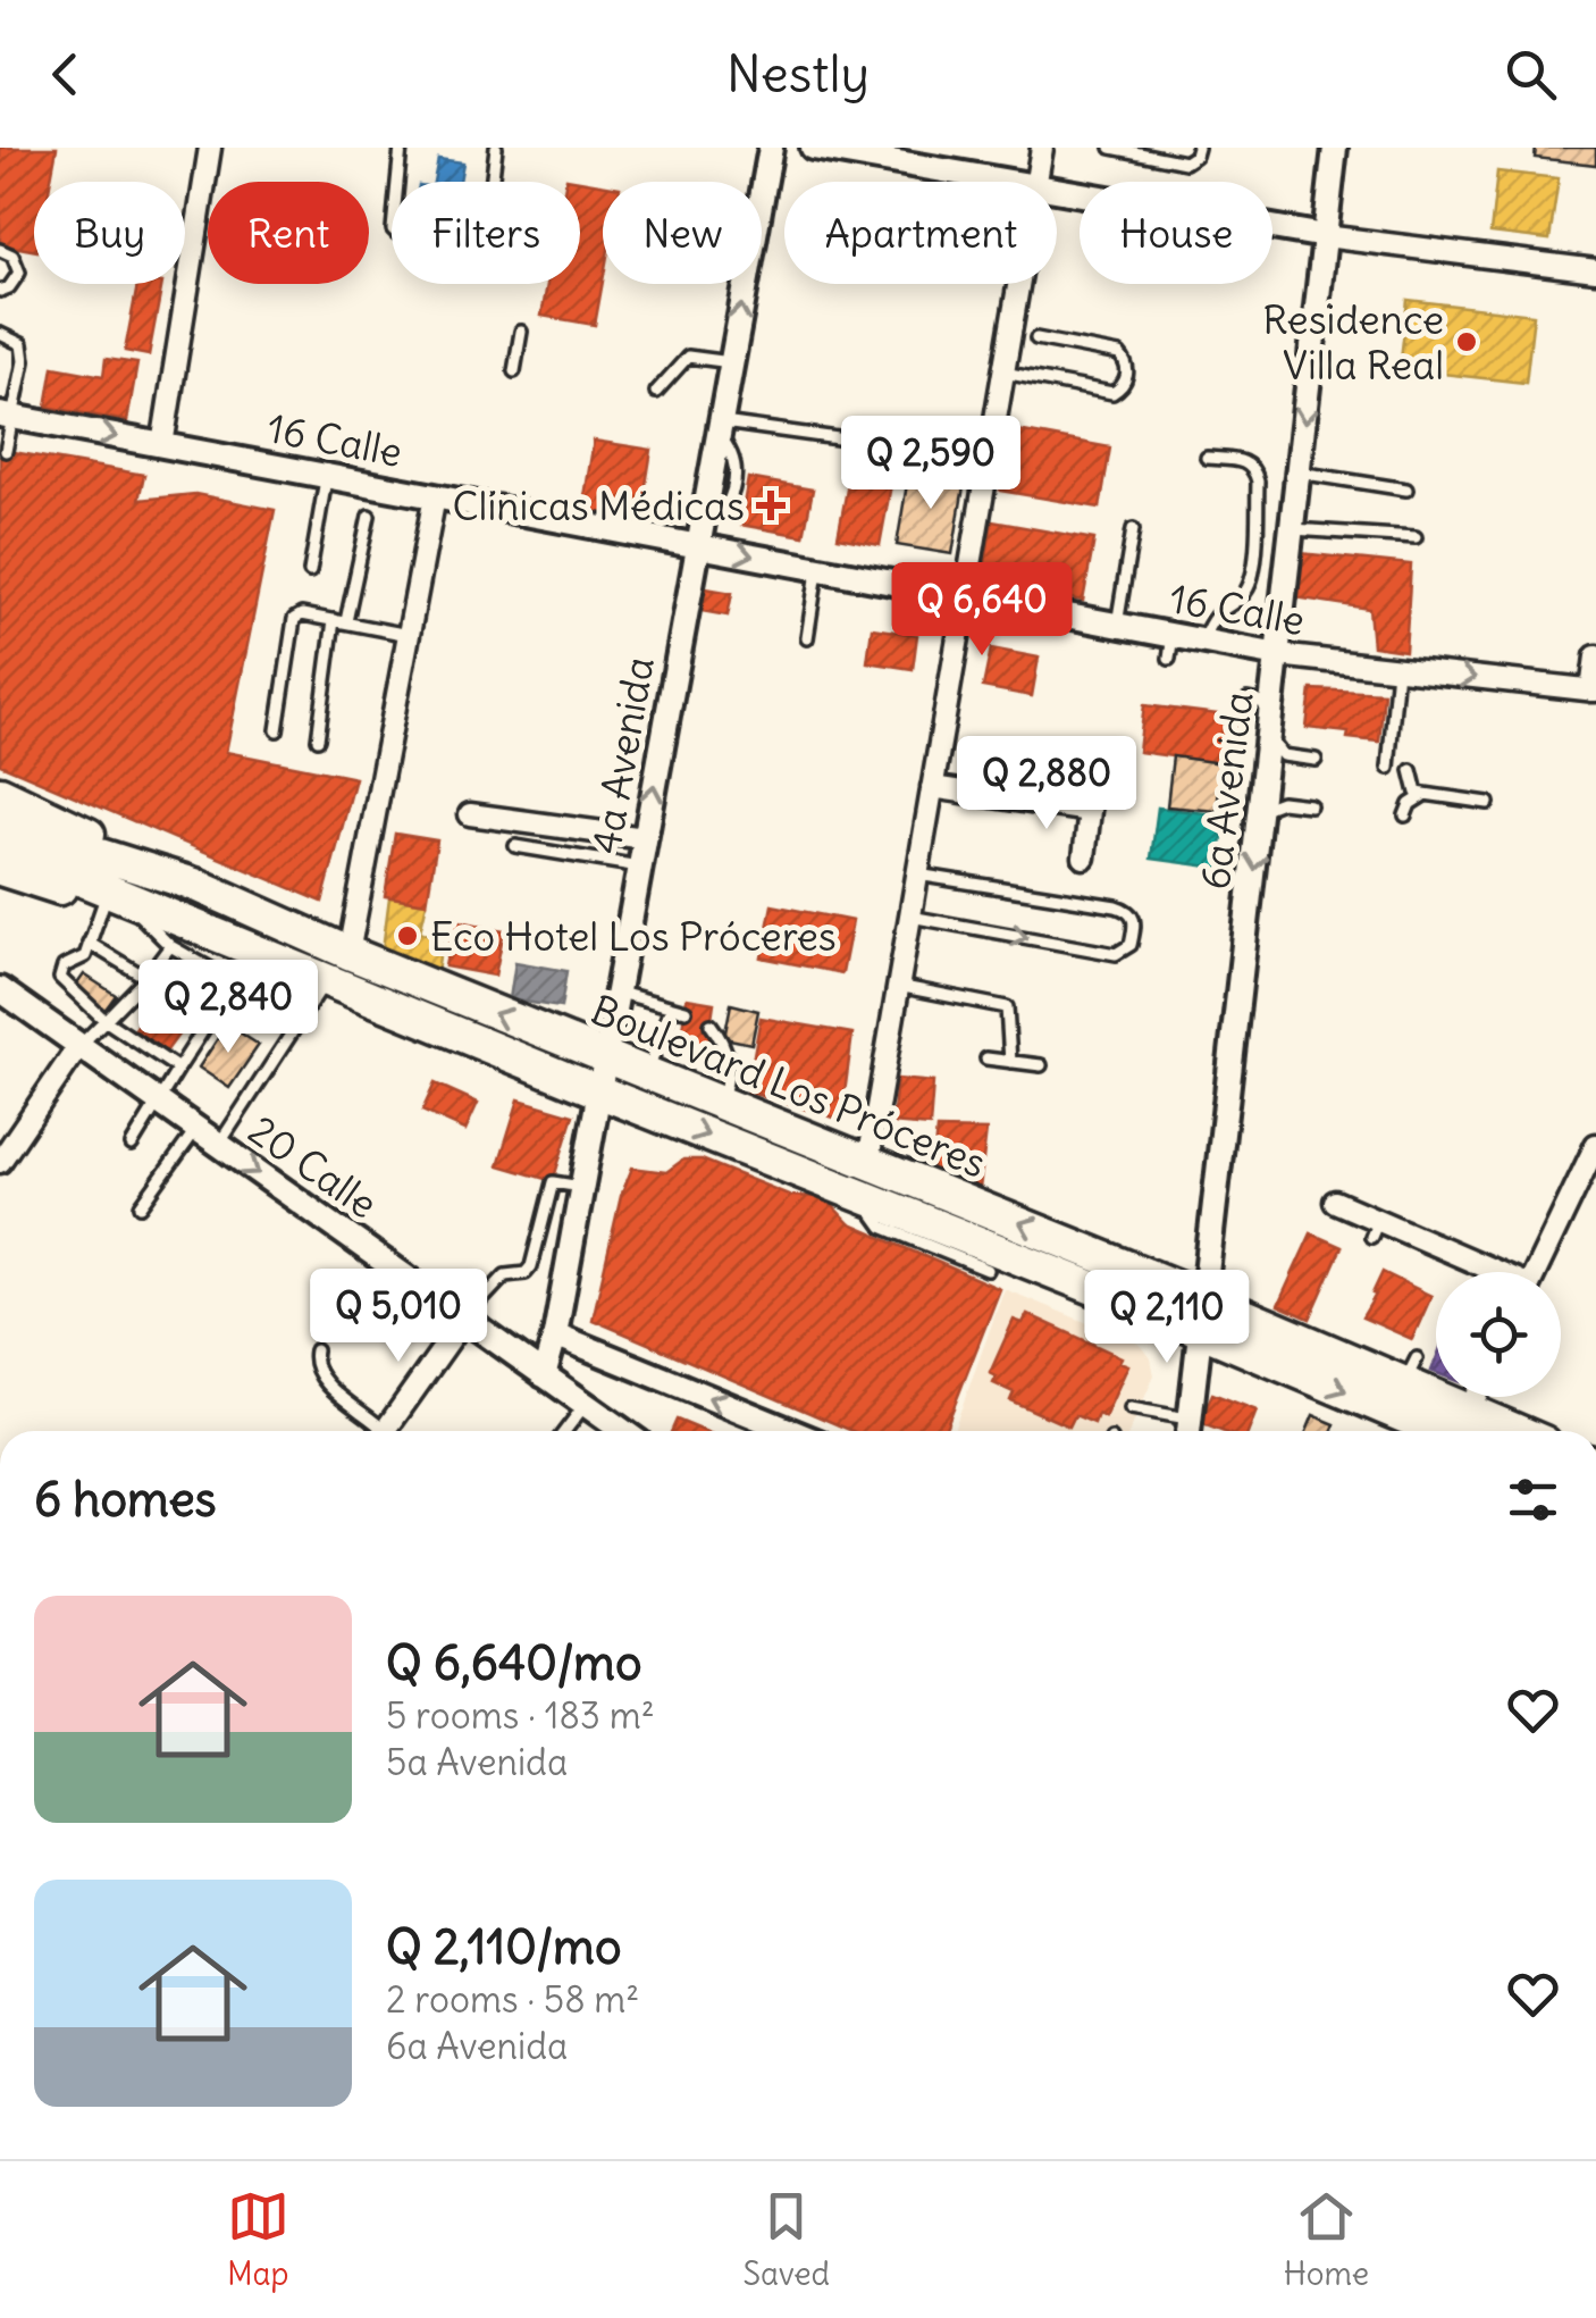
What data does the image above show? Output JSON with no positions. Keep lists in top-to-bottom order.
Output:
{
  "streets": {
    "highway": ["Boulevard Los Próceres"],
    "street": [
      "16 Calle",
      "4a Avenida",
      "6a Avenida",
      "20 Calle"
    ]
  },
  "crossings": [
    ["16 Calle", "4a Avenida"],
    ["16 Calle", "6a Avenida"],
    ["4a Avenida", "Boulevard Los Próceres"],
    ["4a Avenida", "20 Calle"],
    ["6a Avenida", "Boulevard Los Próceres"]
  ],
  "one_way": ["4a Avenida", "6a Avenida", "20 Calle"],
  "places": {
    "other": ["Residence Villa Real", "Eco Hotel Los Próceres"],
    "health": ["Clínicas Médicas"]
  },
  "page": {
    "header": "Nestly",
    "chip": [
      "Buy",
      "Rent",
      "Filters",
      "New",
      "Apartment",
      "House"
    ],
    "price": [
      "Q 2,590",
      "Q 6,640",
      "Q 2,880",
      "Q 2,840",
      "Q 5,010",
      "Q 2,110"
    ],
    "heading": "6 homes",
    "list": [
      {
        "name": "Q 6,640/mo",
        "note": "5 rooms · 183 m² · 5a Avenida"
      },
      {
        "name": "Q 2,110/mo",
        "note": "2 rooms · 58 m² · 6a Avenida"
      }
    ],
    "tabs": ["Map", "Saved", "Home"]
  }
}
